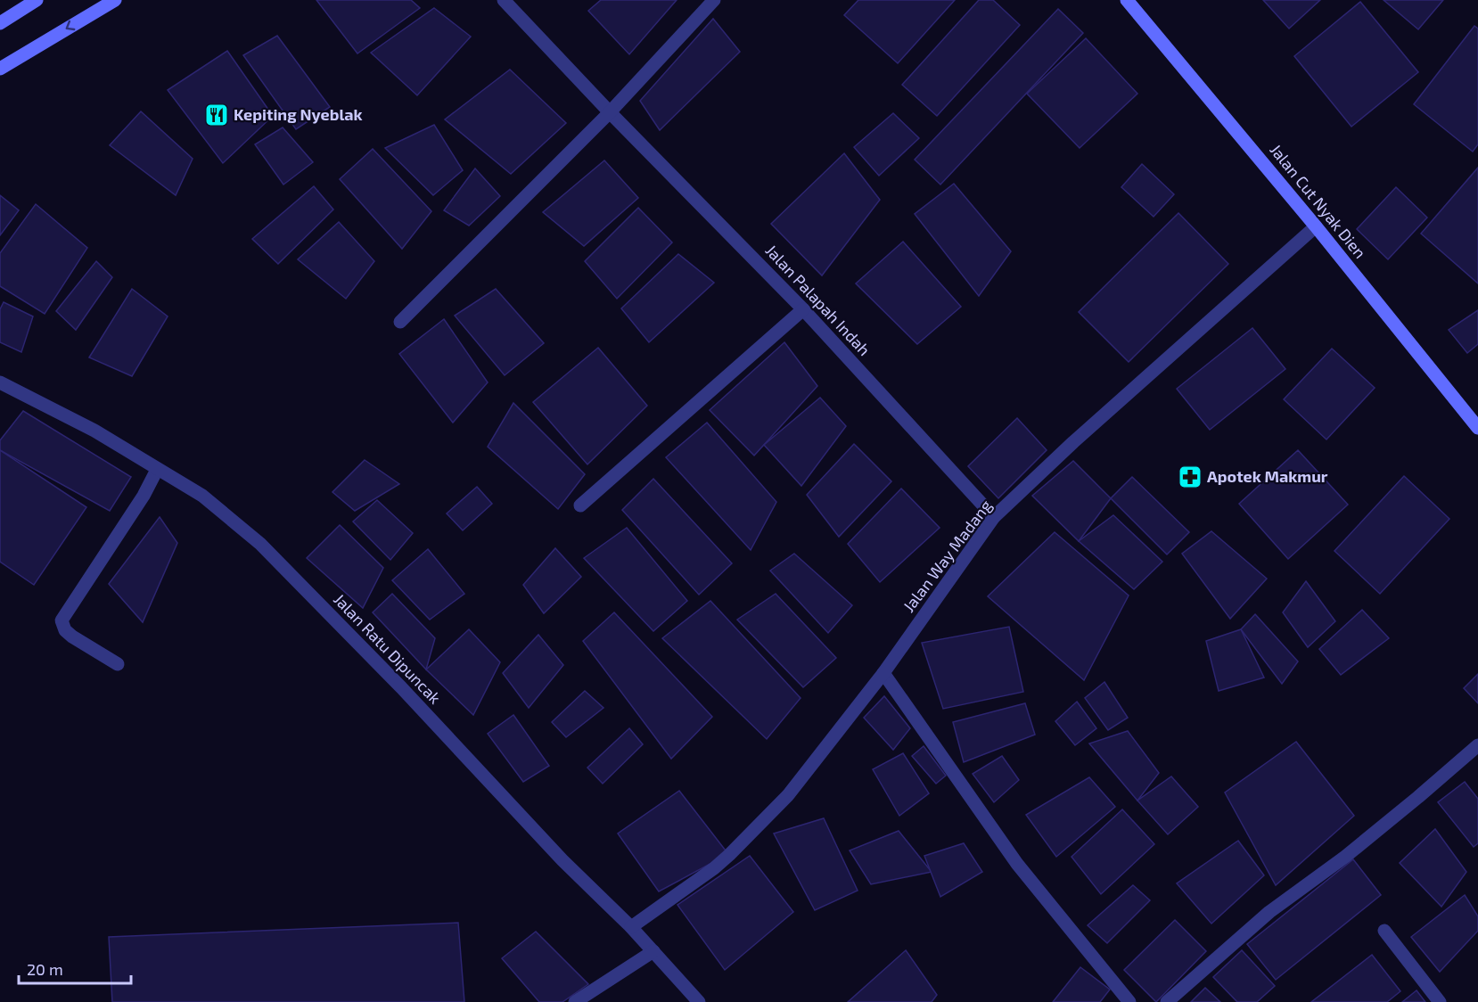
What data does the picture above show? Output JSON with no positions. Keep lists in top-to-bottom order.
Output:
{
  "streets": {
    "street": [
      "Jalan Cut Nyak Dien",
      "Jalan Palapah Indah",
      "Jalan Way Madang",
      "Jalan Ratu Dipuncak"
    ]
  },
  "crossings": [
    ["Jalan Cut Nyak Dien", "Jalan Way Madang"],
    ["Jalan Palapah Indah", "Jalan Way Madang"],
    ["Jalan Way Madang", "Jalan Ratu Dipuncak"]
  ],
  "places": {
    "restaurant": ["Kepiting Nyeblak"],
    "pharmacy": ["Apotek Makmur"]
  },
  "scale_bar": "20 m"
}
